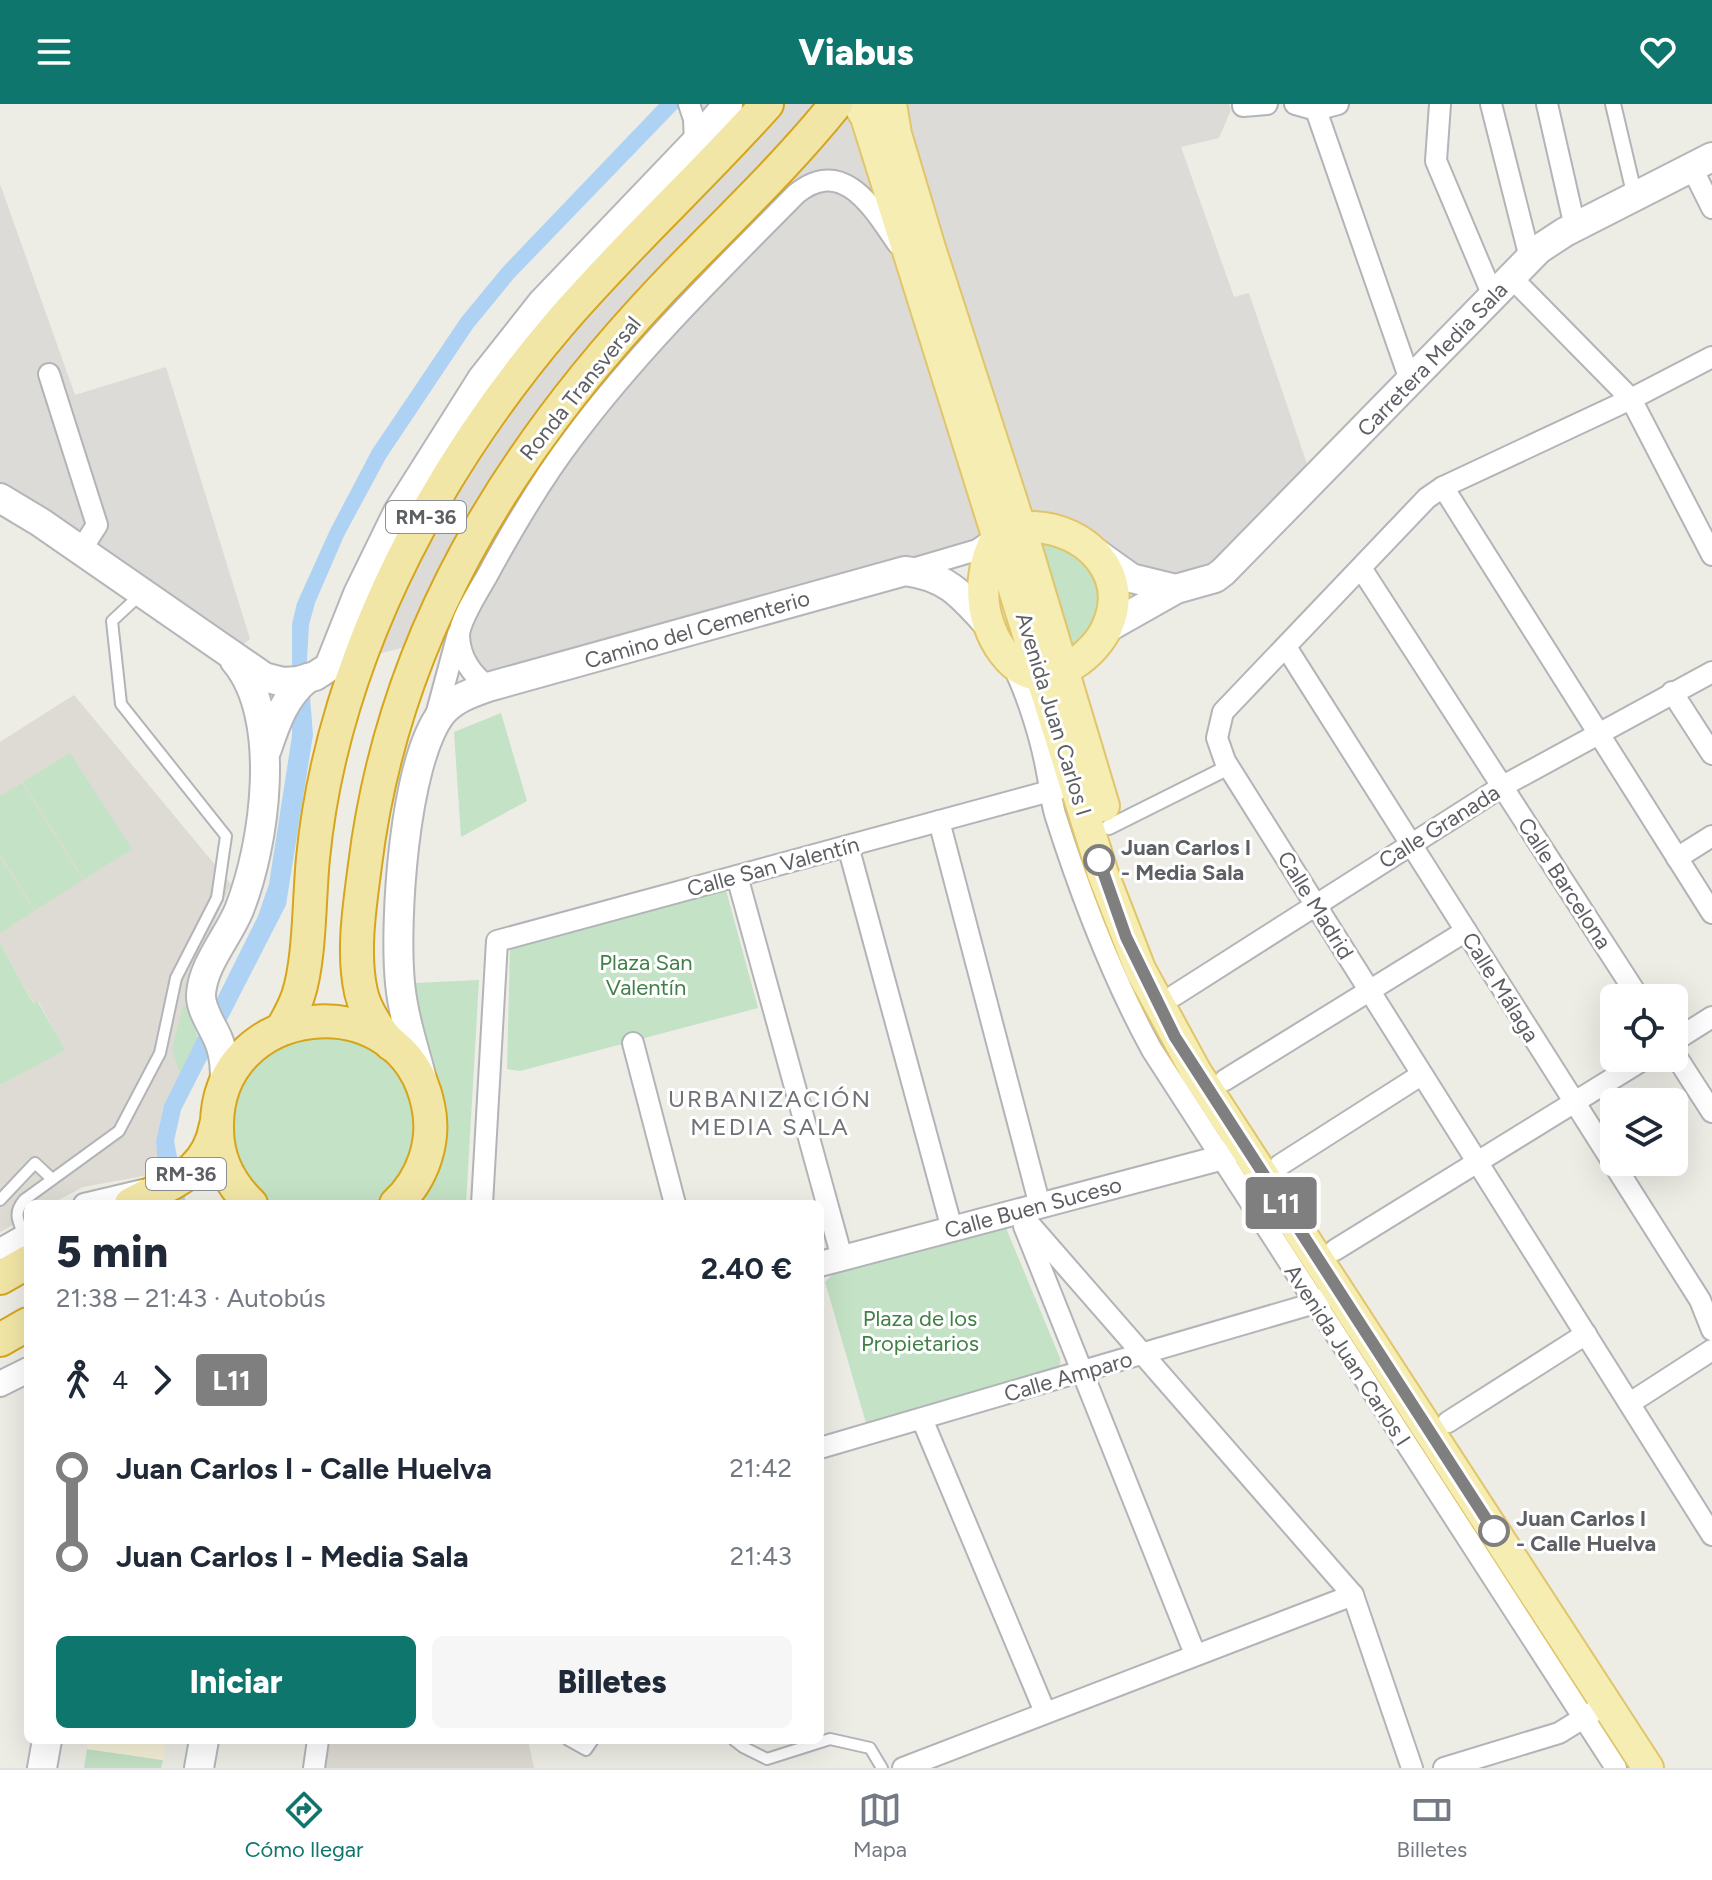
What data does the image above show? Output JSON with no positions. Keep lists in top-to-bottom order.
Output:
{
  "streets": {
    "highway": ["Ronda Transversal", "RM-36"],
    "main road": ["Carretera Media Sala", "Camino del Cementerio", "Avenida Juan Carlos I"],
    "street": [
      "Calle Granada",
      "Calle San Valentín",
      "Calle Barcelona",
      "Calle Madrid",
      "Calle Málaga",
      "Calle Buen Suceso",
      "Calle Amparo"
    ]
  },
  "crossings": [
    ["Ronda Transversal", "RM-36"],
    ["Camino del Cementerio", "Avenida Juan Carlos I"],
    ["Avenida Juan Carlos I", "Calle Granada"],
    ["Avenida Juan Carlos I", "Calle San Valentín"],
    ["Avenida Juan Carlos I", "Calle Buen Suceso"],
    ["Avenida Juan Carlos I", "Calle Amparo"],
    ["Calle Granada", "Calle Barcelona"],
    ["Calle Granada", "Calle Madrid"],
    ["Calle Granada", "Calle Málaga"],
    ["Calle Barcelona", "Calle Madrid"],
    ["Calle Madrid", "Calle Málaga"]
  ],
  "districts": ["URBANIZACIÓN MEDIA SALA"],
  "parks": ["Plaza San Valentín", "Plaza de los Propietarios"],
  "places": ["Juan Carlos I - Media Sala", "Juan Carlos I - Calle Huelva"],
  "lines": ["bus line L11"],
  "page": {
    "header": "Viabus",
    "on_map": "L11",
    "heading": ["5 min", "21:38 – 21:43 · Autobús", "2.40 €"],
    "legs": ["4", "L11"],
    "list": [
      {
        "name": "Juan Carlos I - Calle Huelva",
        "value": "21:42"
      },
      {
        "name": "Juan Carlos I - Media Sala",
        "value": "21:43"
      }
    ],
    "buttons": ["Iniciar", "Billetes"],
    "tabs": ["Cómo llegar", "Mapa", "Billetes"]
  }
}
